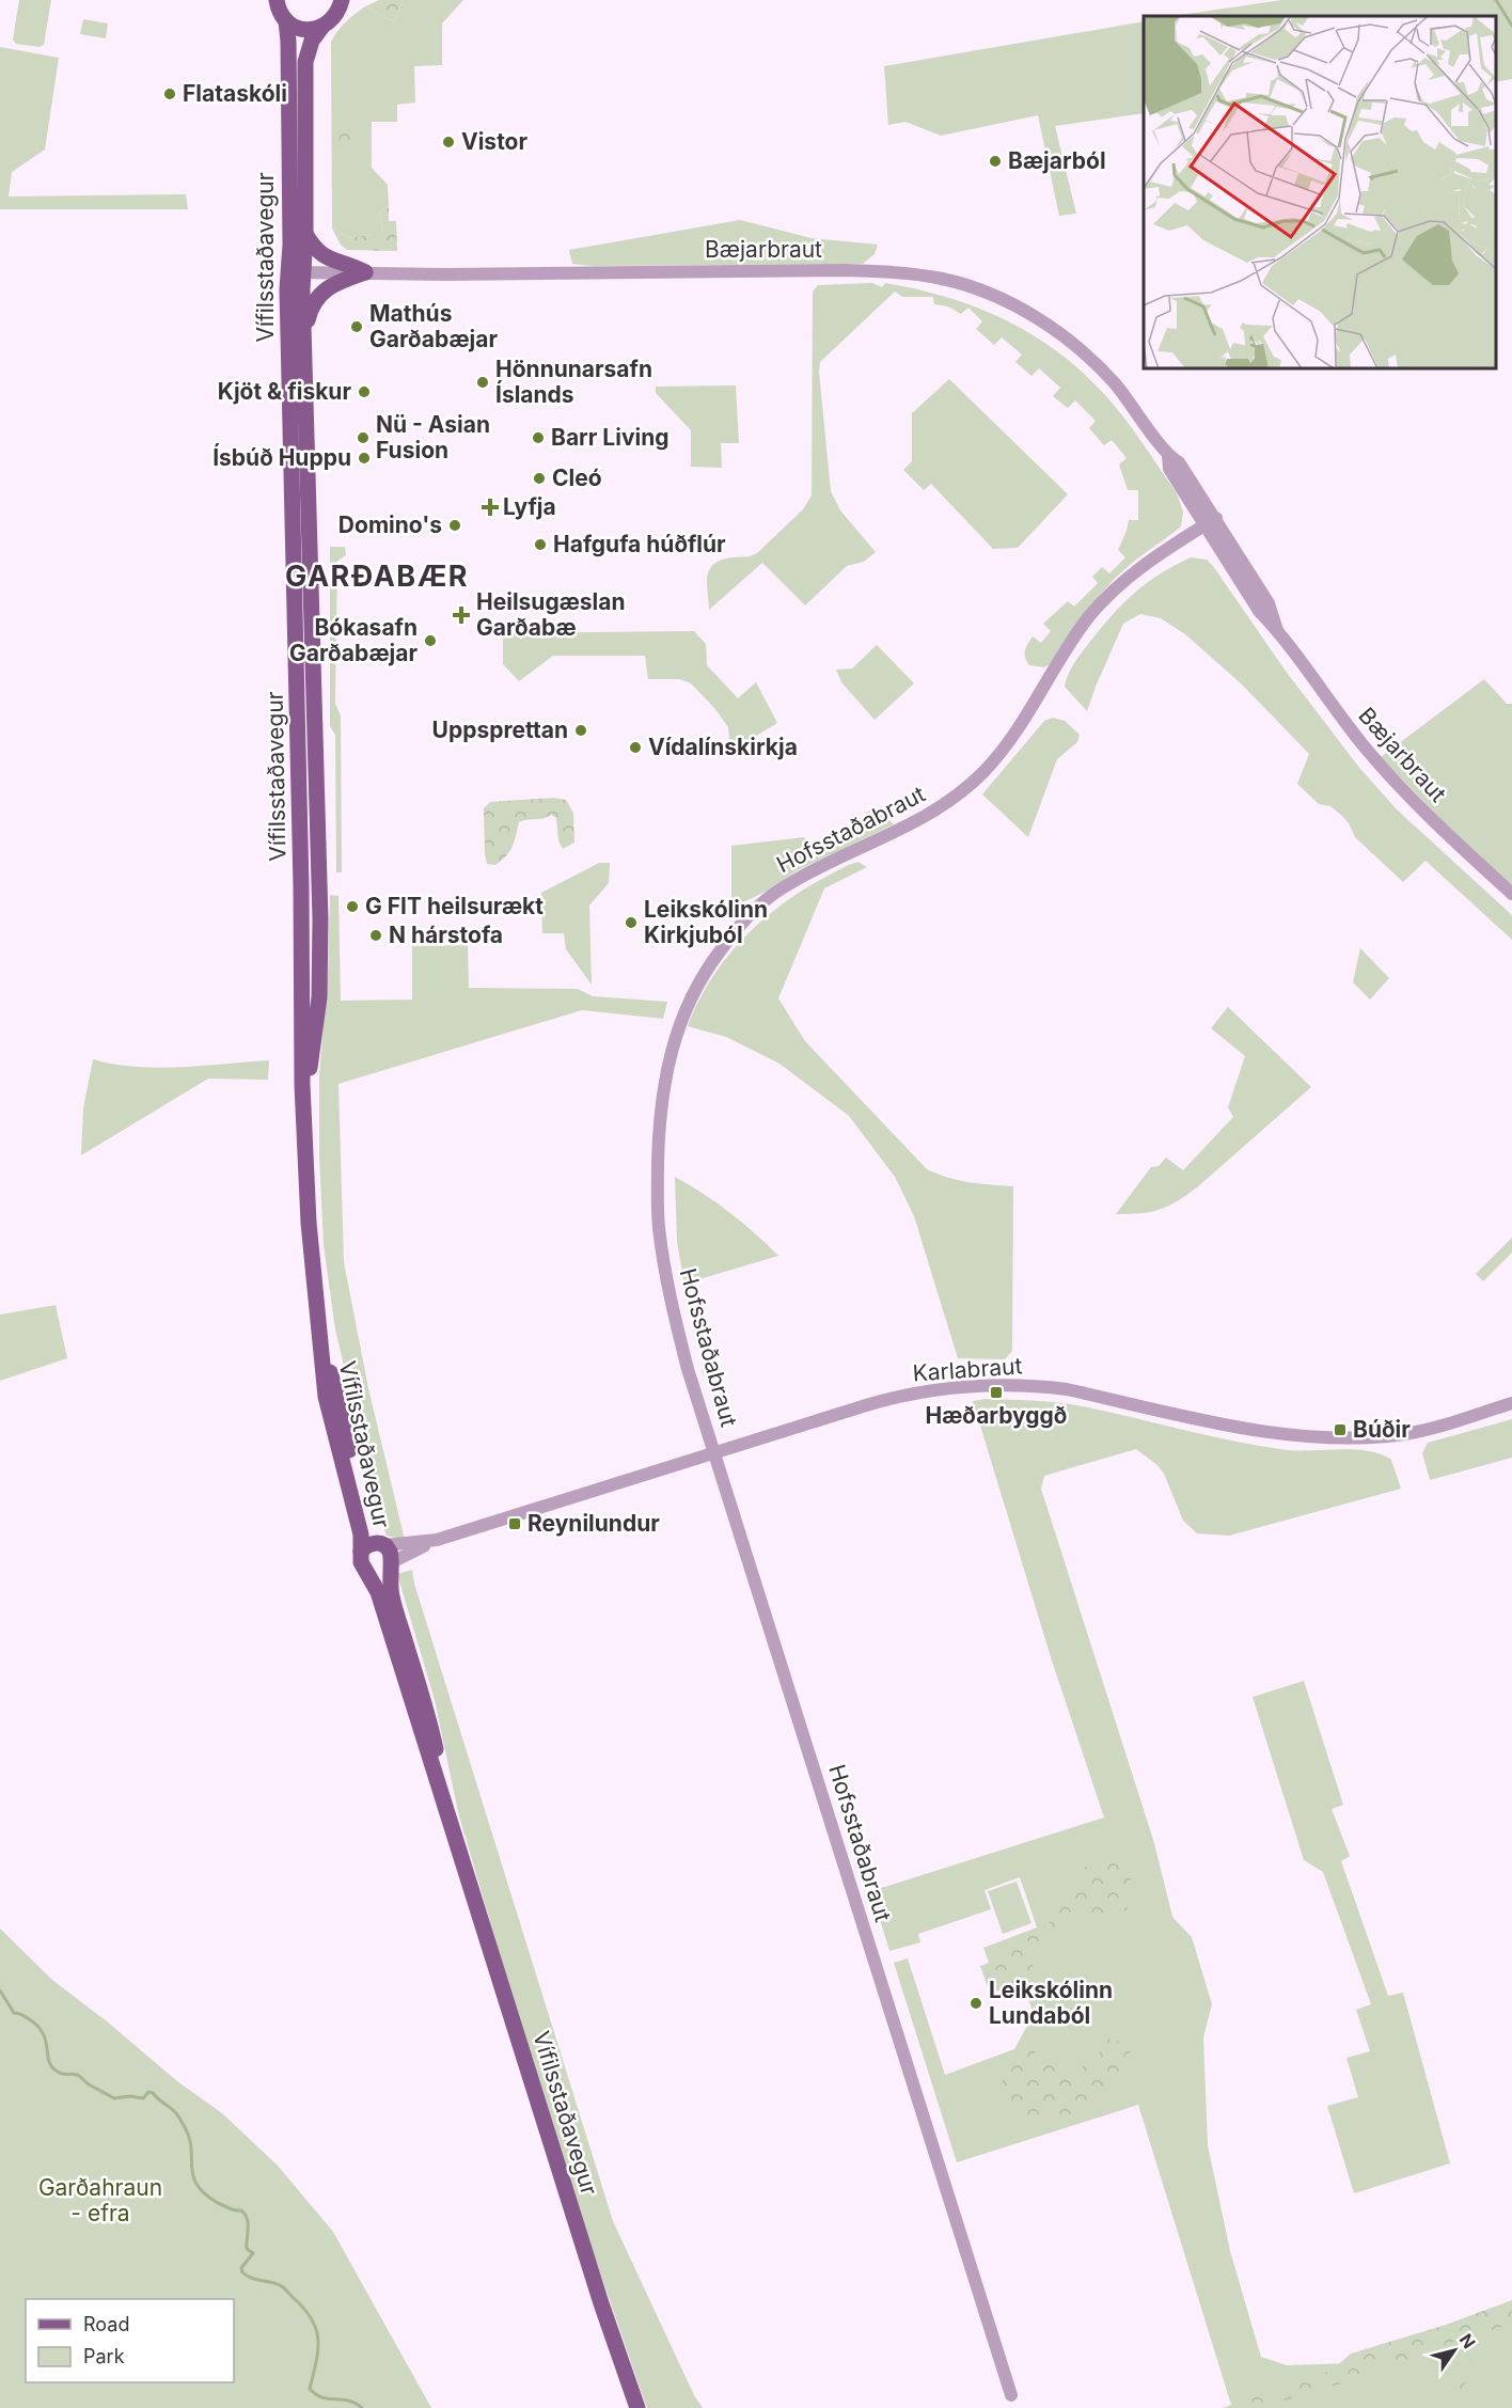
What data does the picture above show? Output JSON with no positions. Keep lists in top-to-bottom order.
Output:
{
  "streets": {
    "main road": ["Vífilsstaðavegur"],
    "street": ["Bæjarbraut", "Hofsstaðabraut", "Karlabraut"]
  },
  "crossings": [
    ["Bæjarbraut", "Vífilsstaðavegur"],
    ["Bæjarbraut", "Hofsstaðabraut"],
    ["Vífilsstaðavegur", "Karlabraut"],
    ["Hofsstaðabraut", "Karlabraut"]
  ],
  "districts": ["GARÐABÆR"],
  "parks": ["Garðahraun - efra"],
  "places": {
    "other": [
      "Flataskóli",
      "Vistor",
      "Bæjarból",
      "Mathús Garðabæjar",
      "Hönnunarsafn Íslands",
      "Kjöt & fiskur",
      "Nü - Asian Fusion",
      "Barr Living",
      "Ísbúð Huppu",
      "Cleó",
      "Domino's",
      "Hafgufa húðflúr",
      "Bókasafn Garðabæjar",
      "Uppsprettan",
      "Vídalínskirkja",
      "G FIT heilsurækt",
      "Leikskólinn Kirkjuból",
      "N hárstofa",
      "Leikskólinn Lundaból"
    ],
    "health": ["Lyfja", "Heilsugæslan Garðabæ"],
    "transit": ["Hæðarbyggð", "Búðir", "Reynilundur"]
  },
  "legend": ["Road", "Park"],
  "north": "top right"
}
